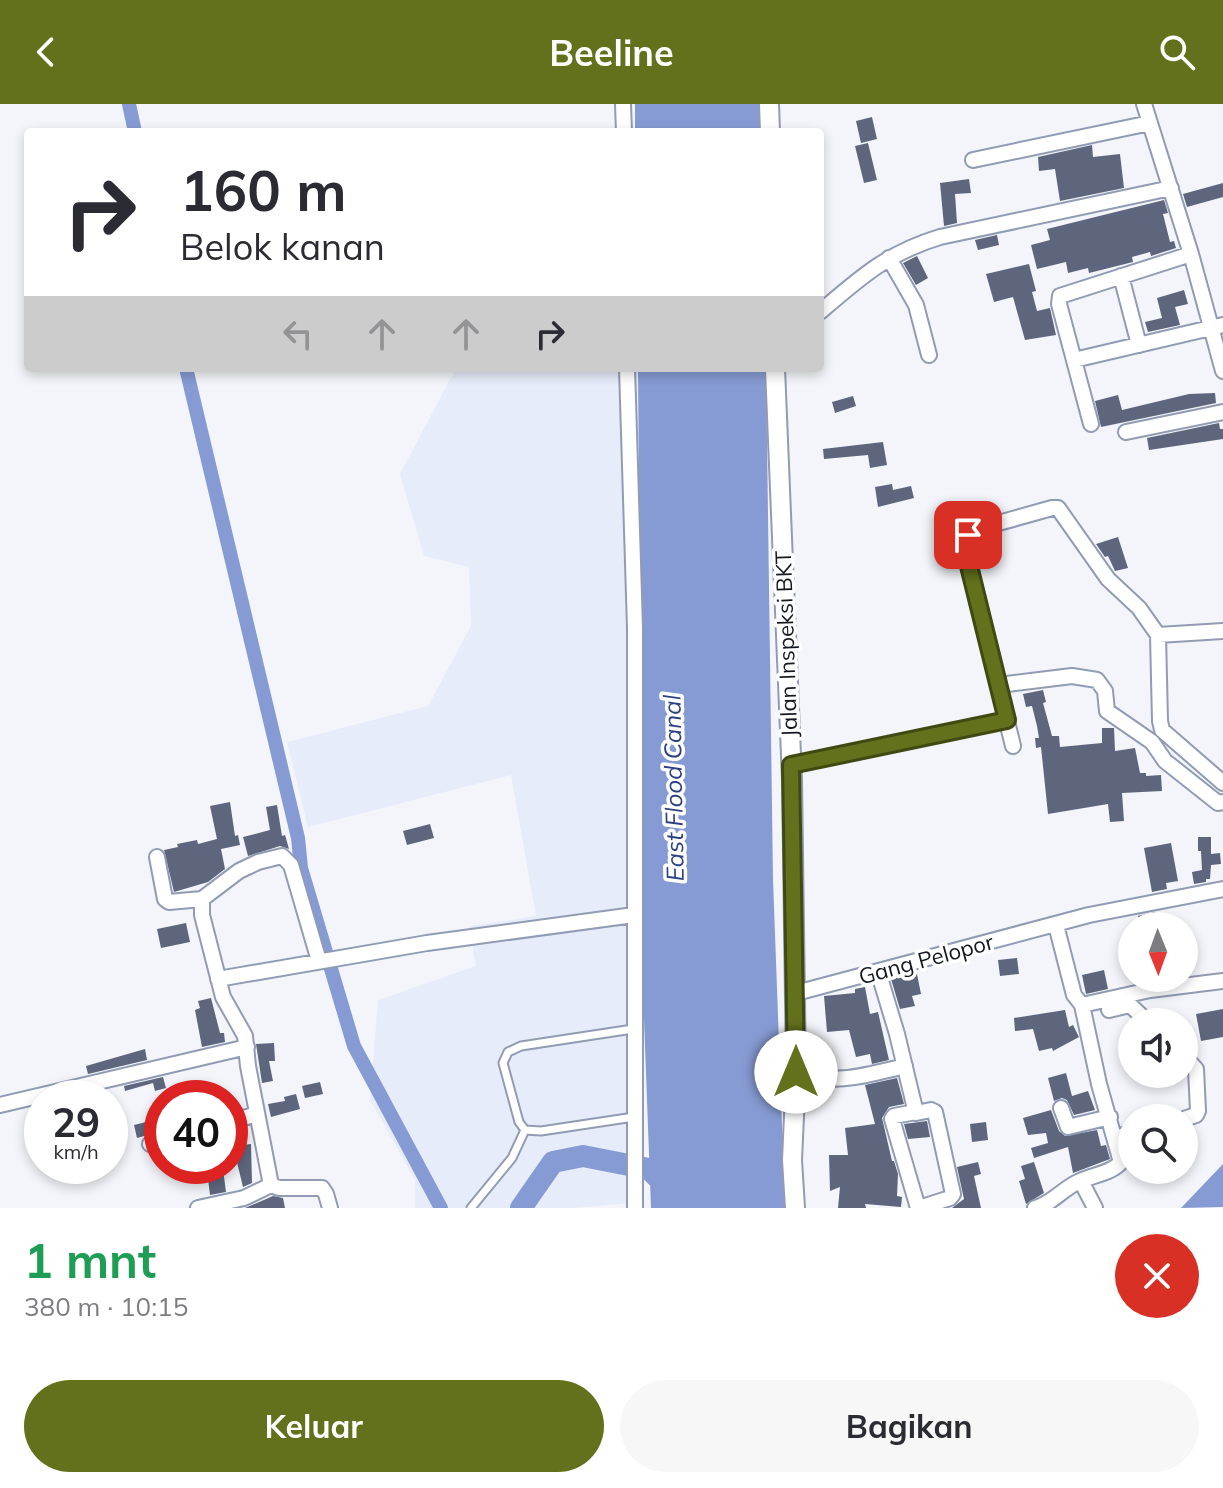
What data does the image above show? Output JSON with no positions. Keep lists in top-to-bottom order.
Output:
{
  "streets": {
    "street": ["Jalan Inspeksi BKT", "Gang Pelopor"]
  },
  "crossings": [
    ["Jalan Inspeksi BKT", "Gang Pelopor"]
  ],
  "water": ["East Flood Canal"],
  "north": "bottom",
  "page": {
    "header": "Beeline",
    "turn": ["160 m", "Belok kanan"],
    "speed": "29 km/h",
    "limit": "40",
    "heading": ["1 mnt", "380 m · 10:15"],
    "buttons": ["Keluar", "Bagikan"]
  }
}
